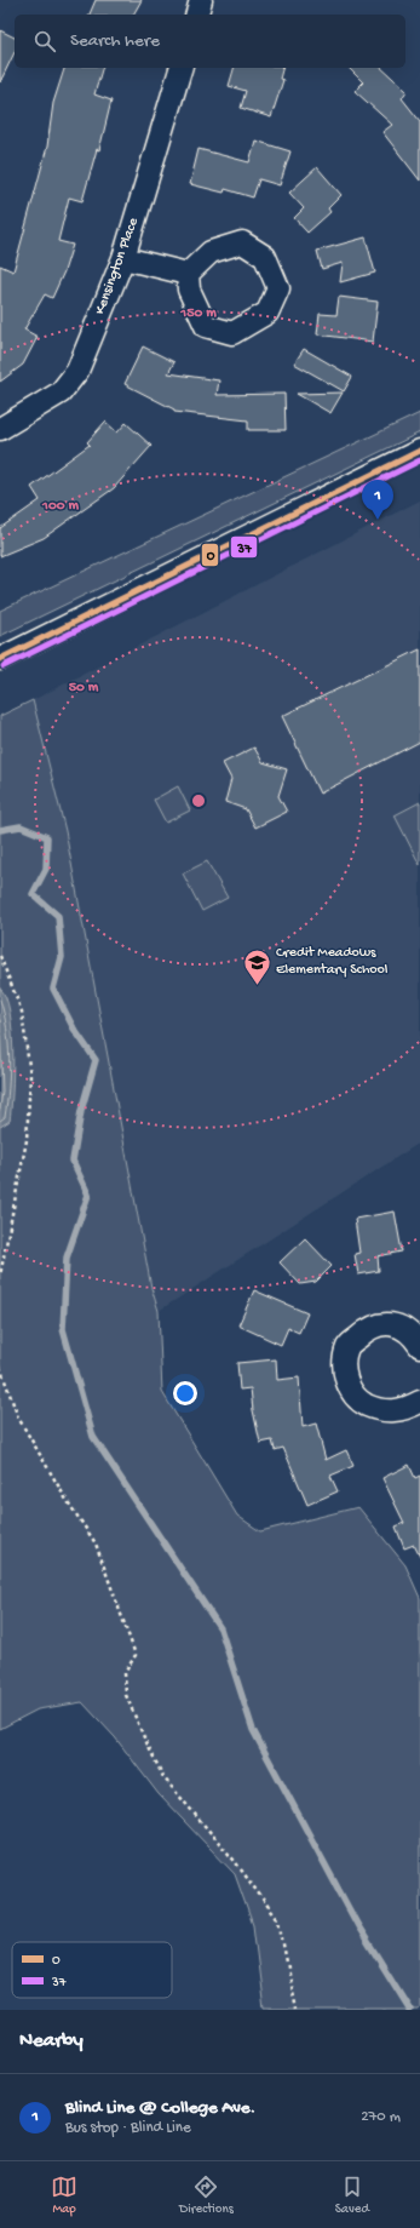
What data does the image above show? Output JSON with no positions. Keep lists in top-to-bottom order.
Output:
{
  "streets": {
    "street": ["Kensington Place"]
  },
  "places": {
    "school or university": ["Credit Meadows Elementary School"]
  },
  "lines": ["transit line O", "transit line 37"],
  "legend": ["O", "37"],
  "page": {
    "search": "Search here",
    "pins": "1",
    "heading": "Nearby",
    "list": [
      {
        "mark": "1",
        "name": "Blind Line @ College Ave.",
        "note": "Bus stop · Blind Line",
        "value": "270 m"
      }
    ],
    "nav": ["Map", "Directions", "Saved"]
  },
  "rings": ["150 m", "100 m", "50 m"]
}
